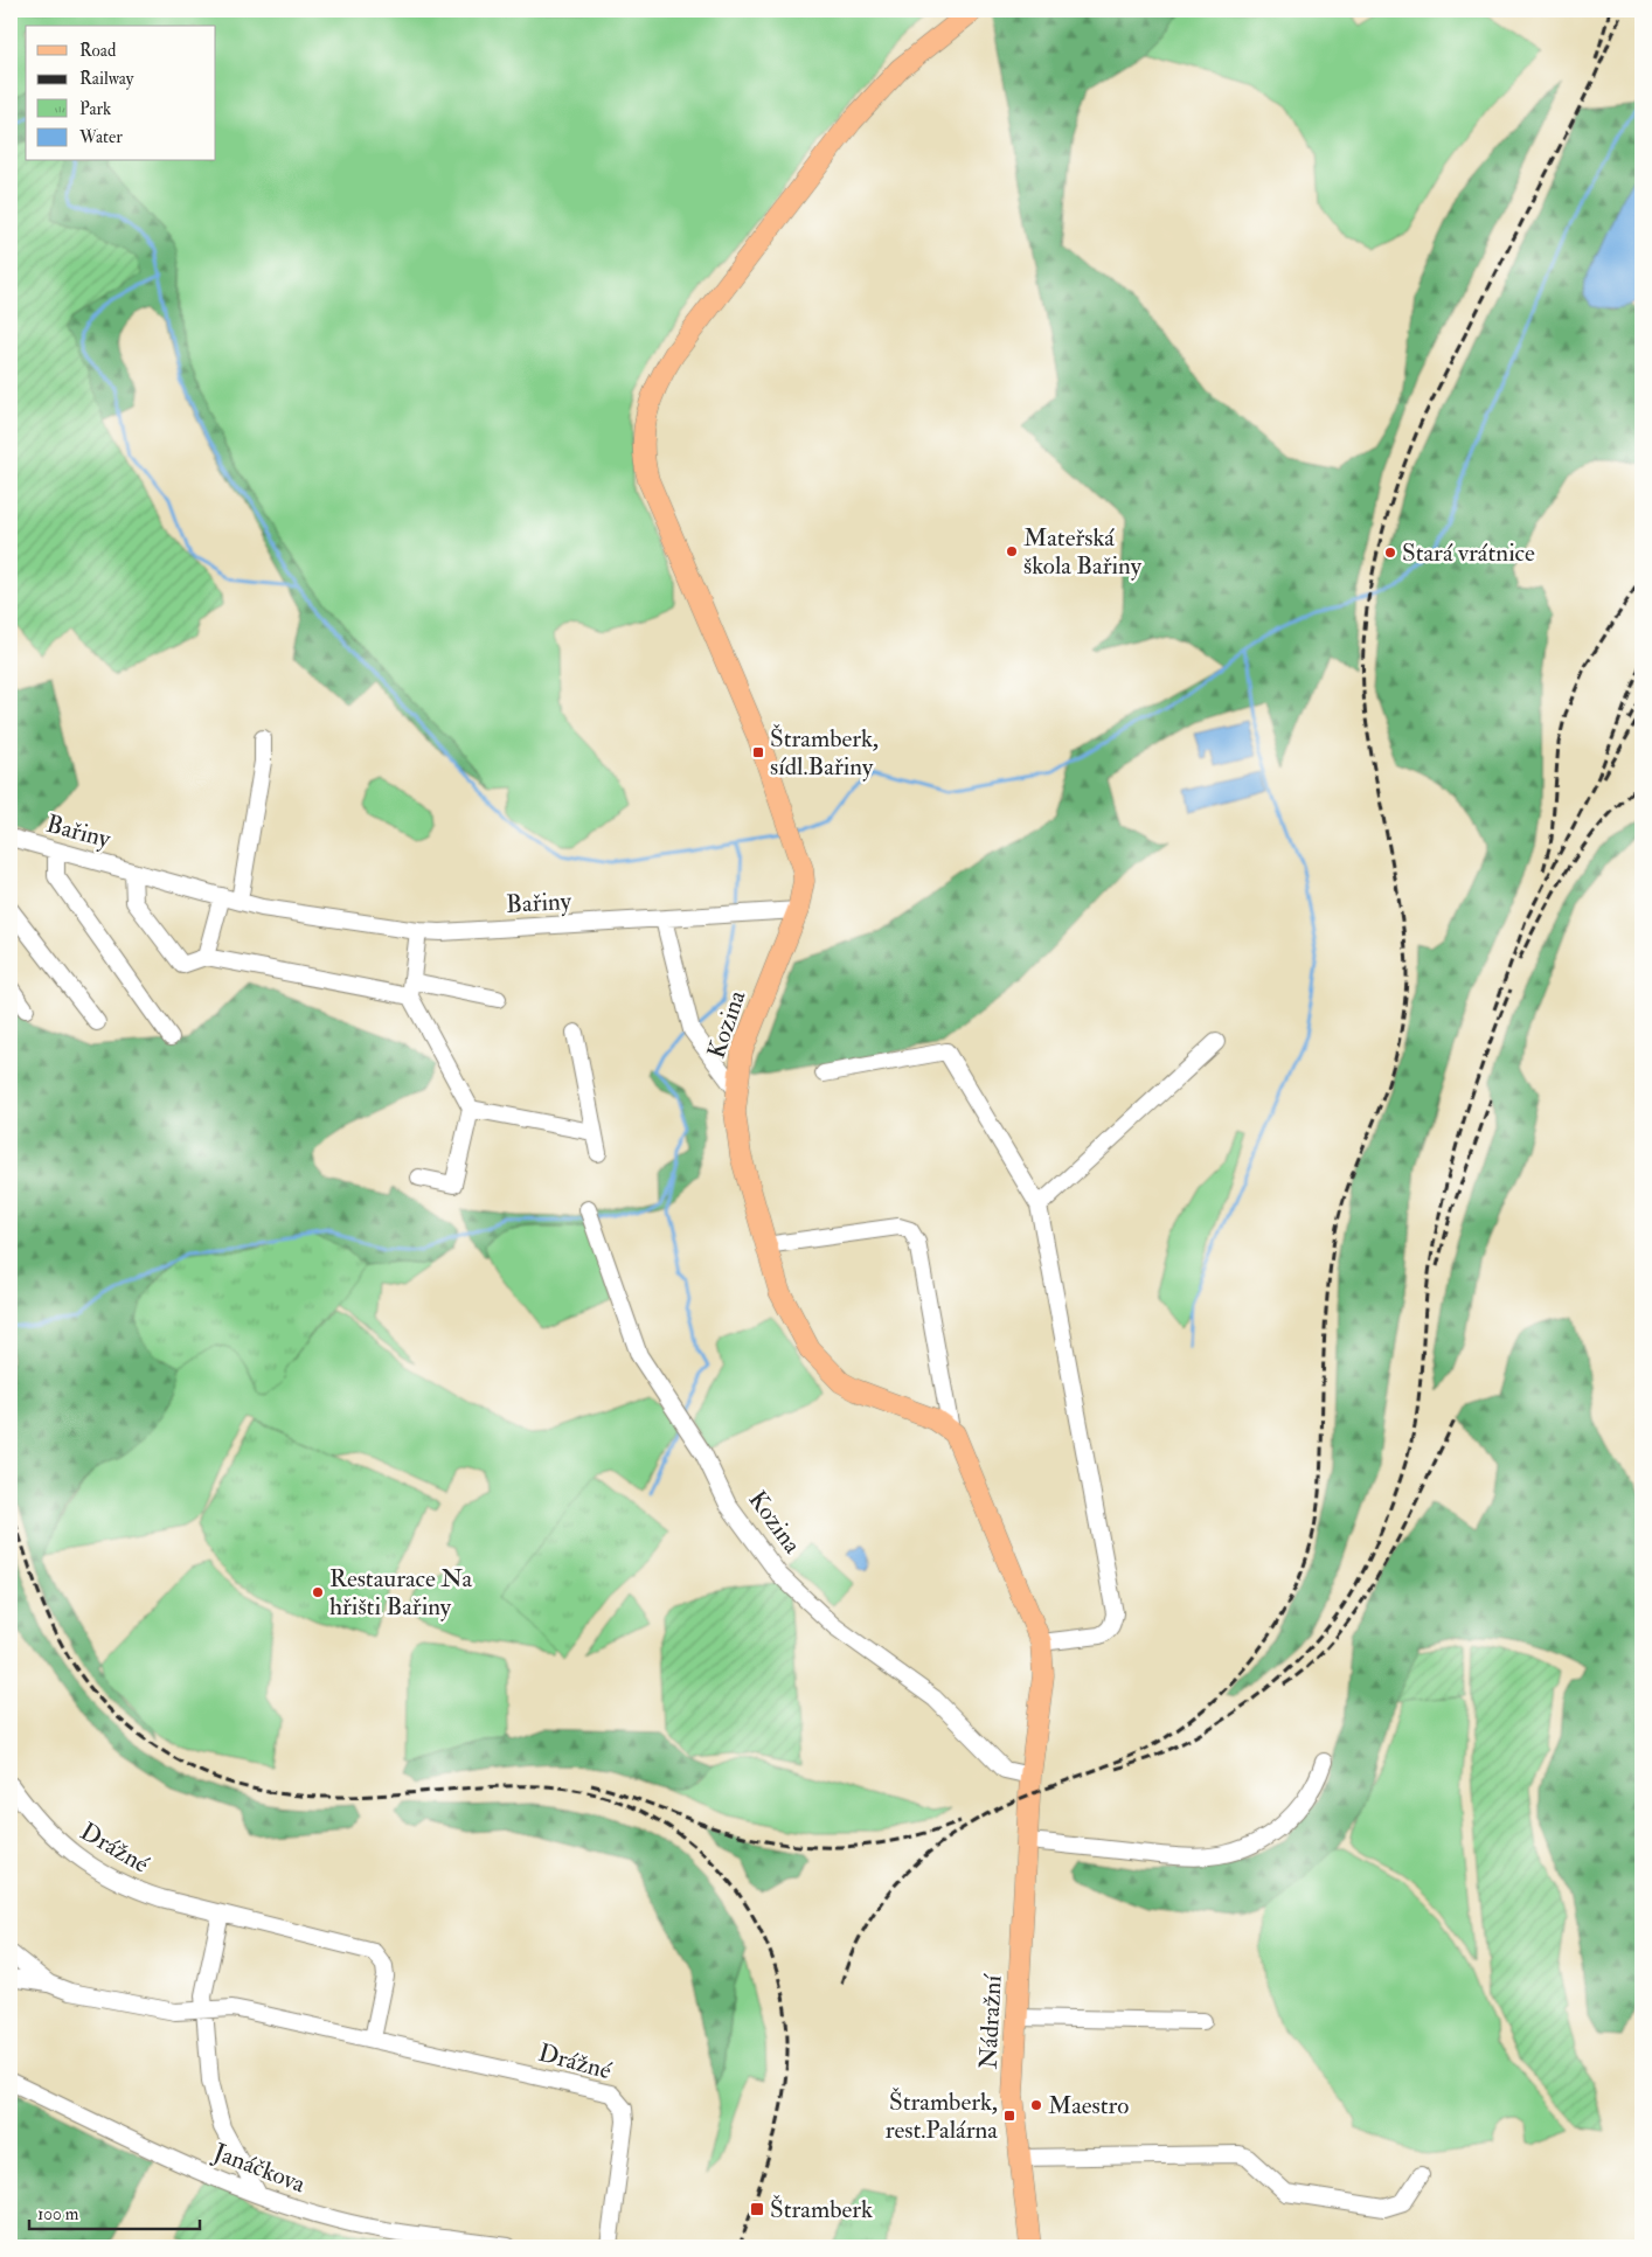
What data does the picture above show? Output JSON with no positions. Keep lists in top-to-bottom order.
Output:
{
  "streets": {
    "main road": ["Kozina", "Nádražní"],
    "street": ["Bařiny", "Drážné", "Janáčkova"]
  },
  "crossings": [
    ["Bařiny", "Kozina"],
    ["Kozina", "Nádražní"]
  ],
  "places": {
    "other": [
      "Mateřská škola Bařiny",
      "Stará vrátnice",
      "Restaurace Na hřišti Bařiny",
      "Maestro"
    ],
    "transit": ["Štramberk, sídl.Bařiny", "Štramberk, rest.Palárna", "Štramberk"]
  },
  "legend": [
    "Road",
    "Railway",
    "Park",
    "Water"
  ],
  "scale_bar": "100 m"
}
